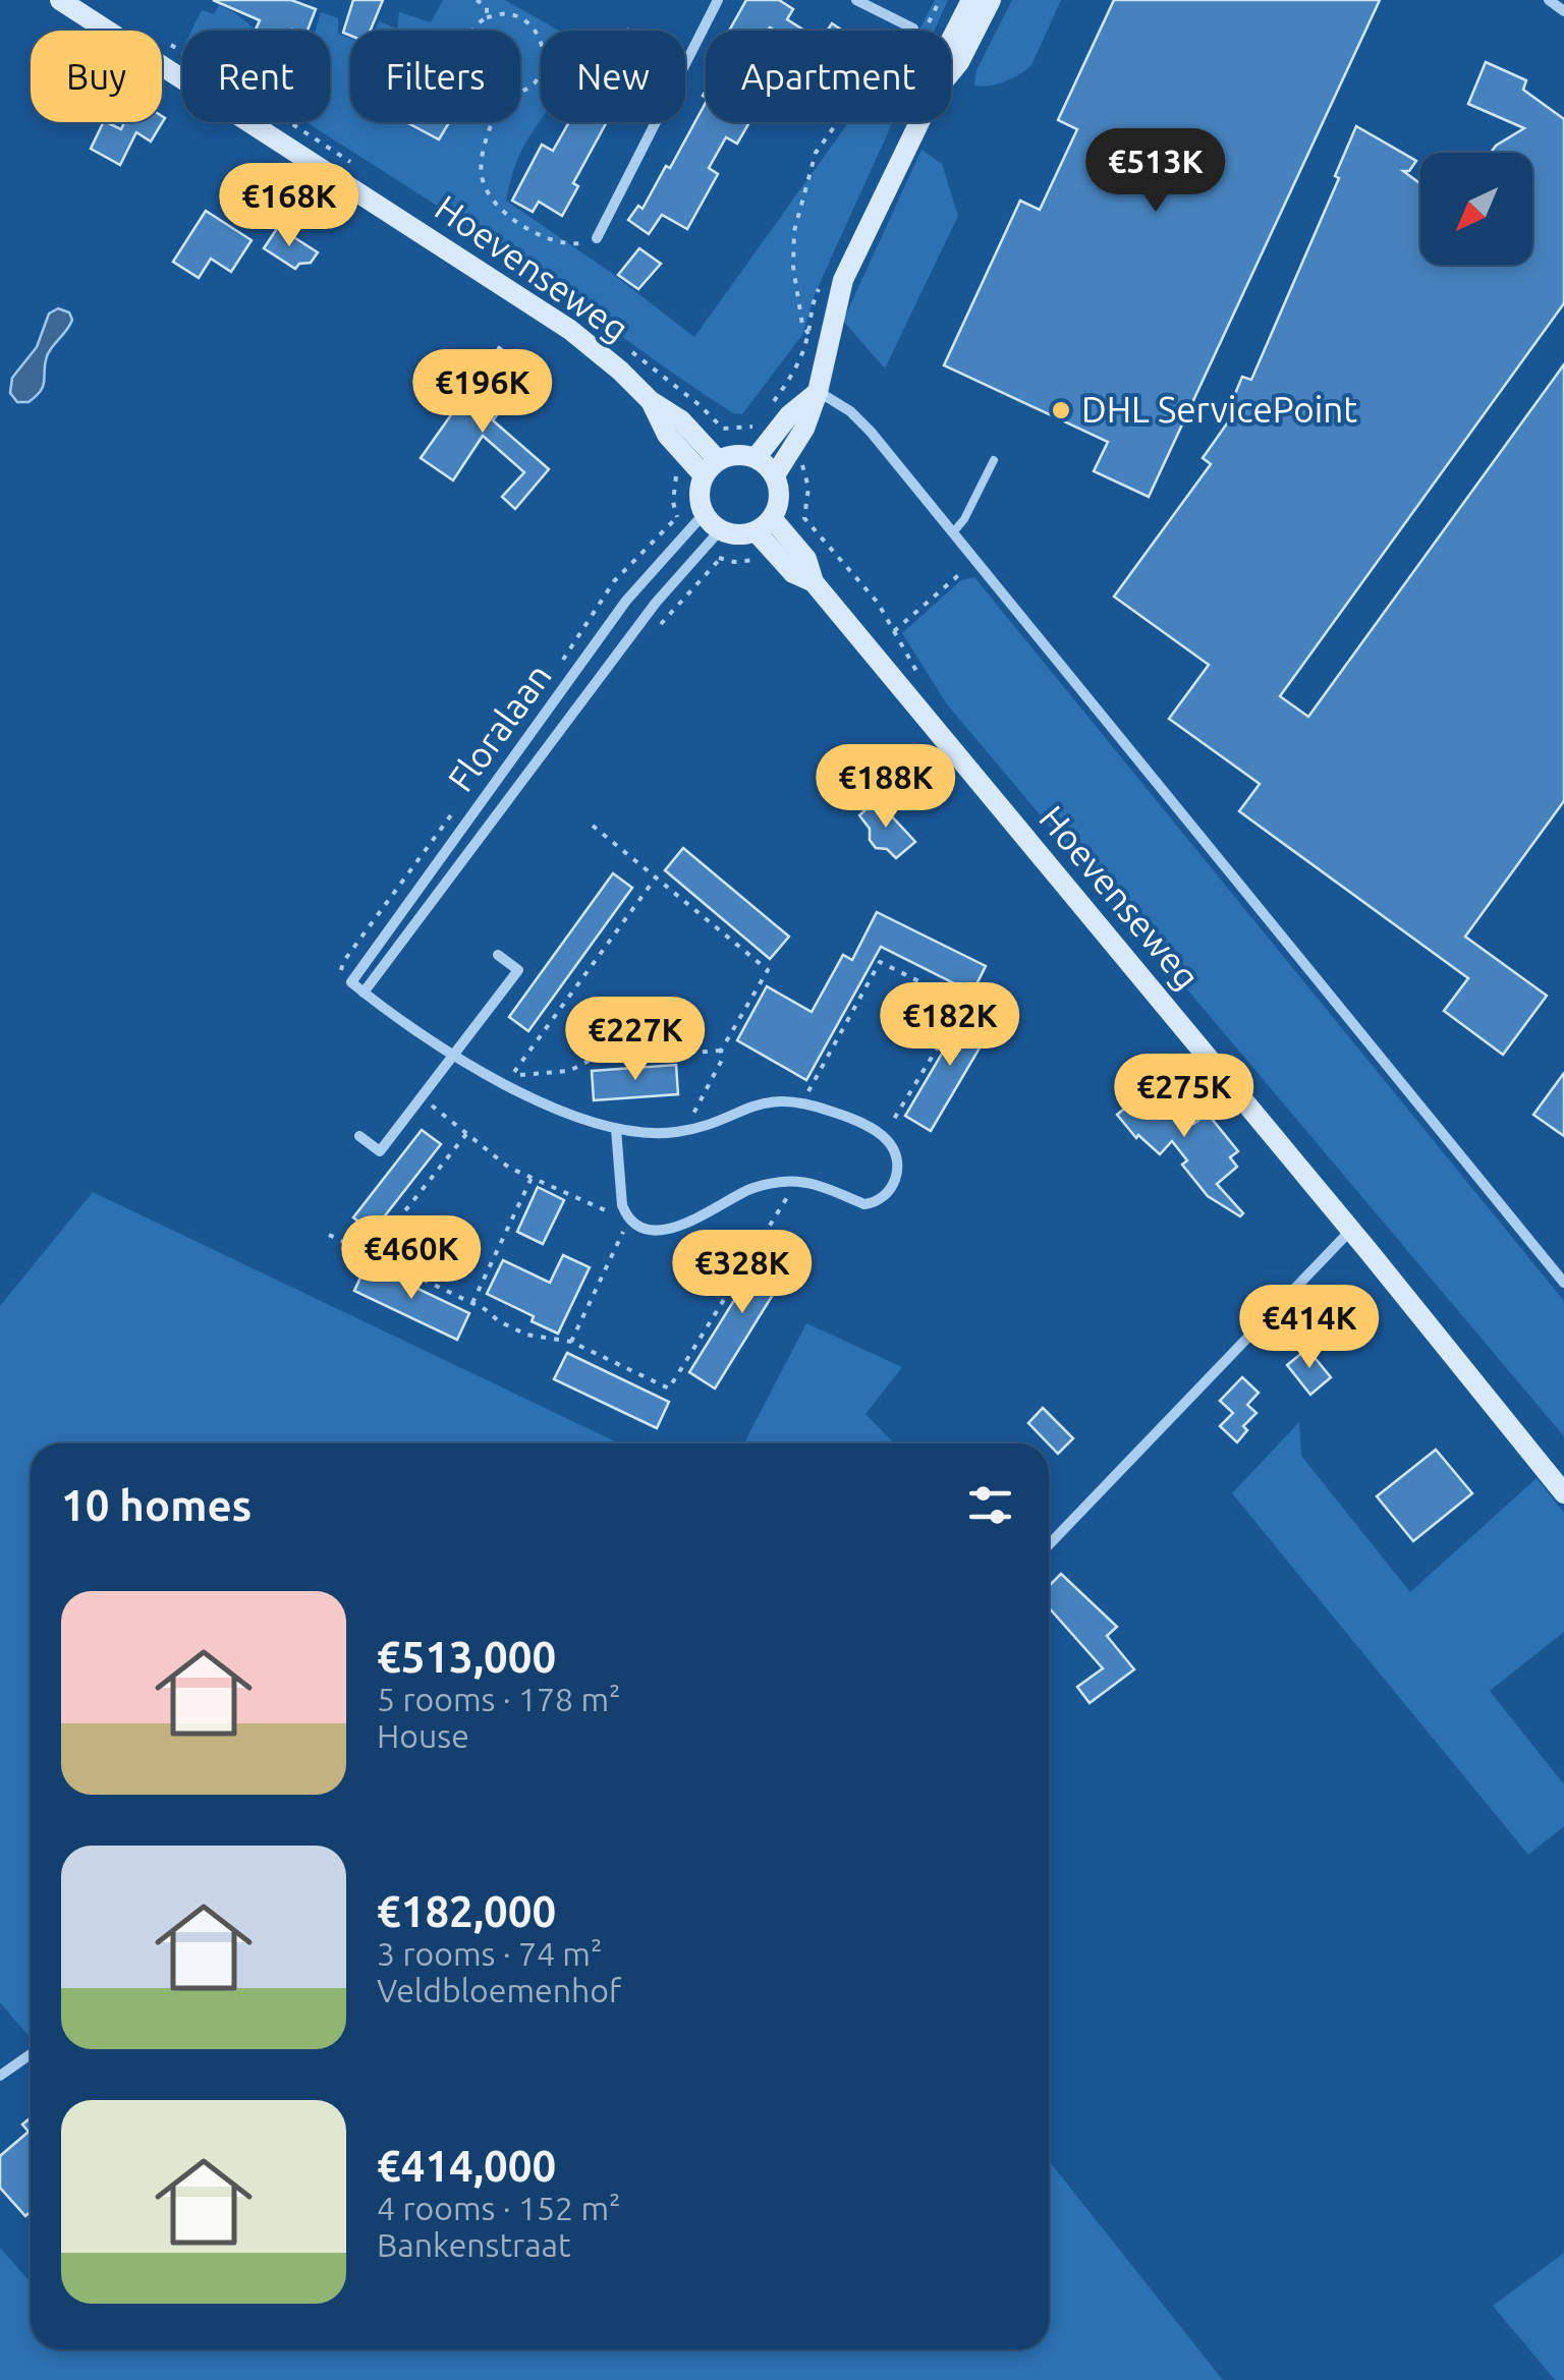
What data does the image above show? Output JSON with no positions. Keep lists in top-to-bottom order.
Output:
{
  "streets": {
    "main road": ["Hoevenseweg"],
    "street": ["Floralaan"]
  },
  "crossings": [
    ["Hoevenseweg", "Floralaan"]
  ],
  "places": ["DHL ServicePoint"],
  "north": "bottom left",
  "page": {
    "chip": [
      "Buy",
      "Rent",
      "Filters",
      "New",
      "Apartment"
    ],
    "price": [
      "€513K",
      "€168K",
      "€196K",
      "€188K",
      "€182K",
      "€227K",
      "€275K",
      "€460K",
      "€328K",
      "€414K"
    ],
    "heading": "10 homes",
    "list": [
      {
        "name": "€513,000",
        "note": "5 rooms · 178 m² · House"
      },
      {
        "name": "€182,000",
        "note": "3 rooms · 74 m² · Veldbloemenhof"
      },
      {
        "name": "€414,000",
        "note": "4 rooms · 152 m² · Bankenstraat"
      }
    ]
  }
}
